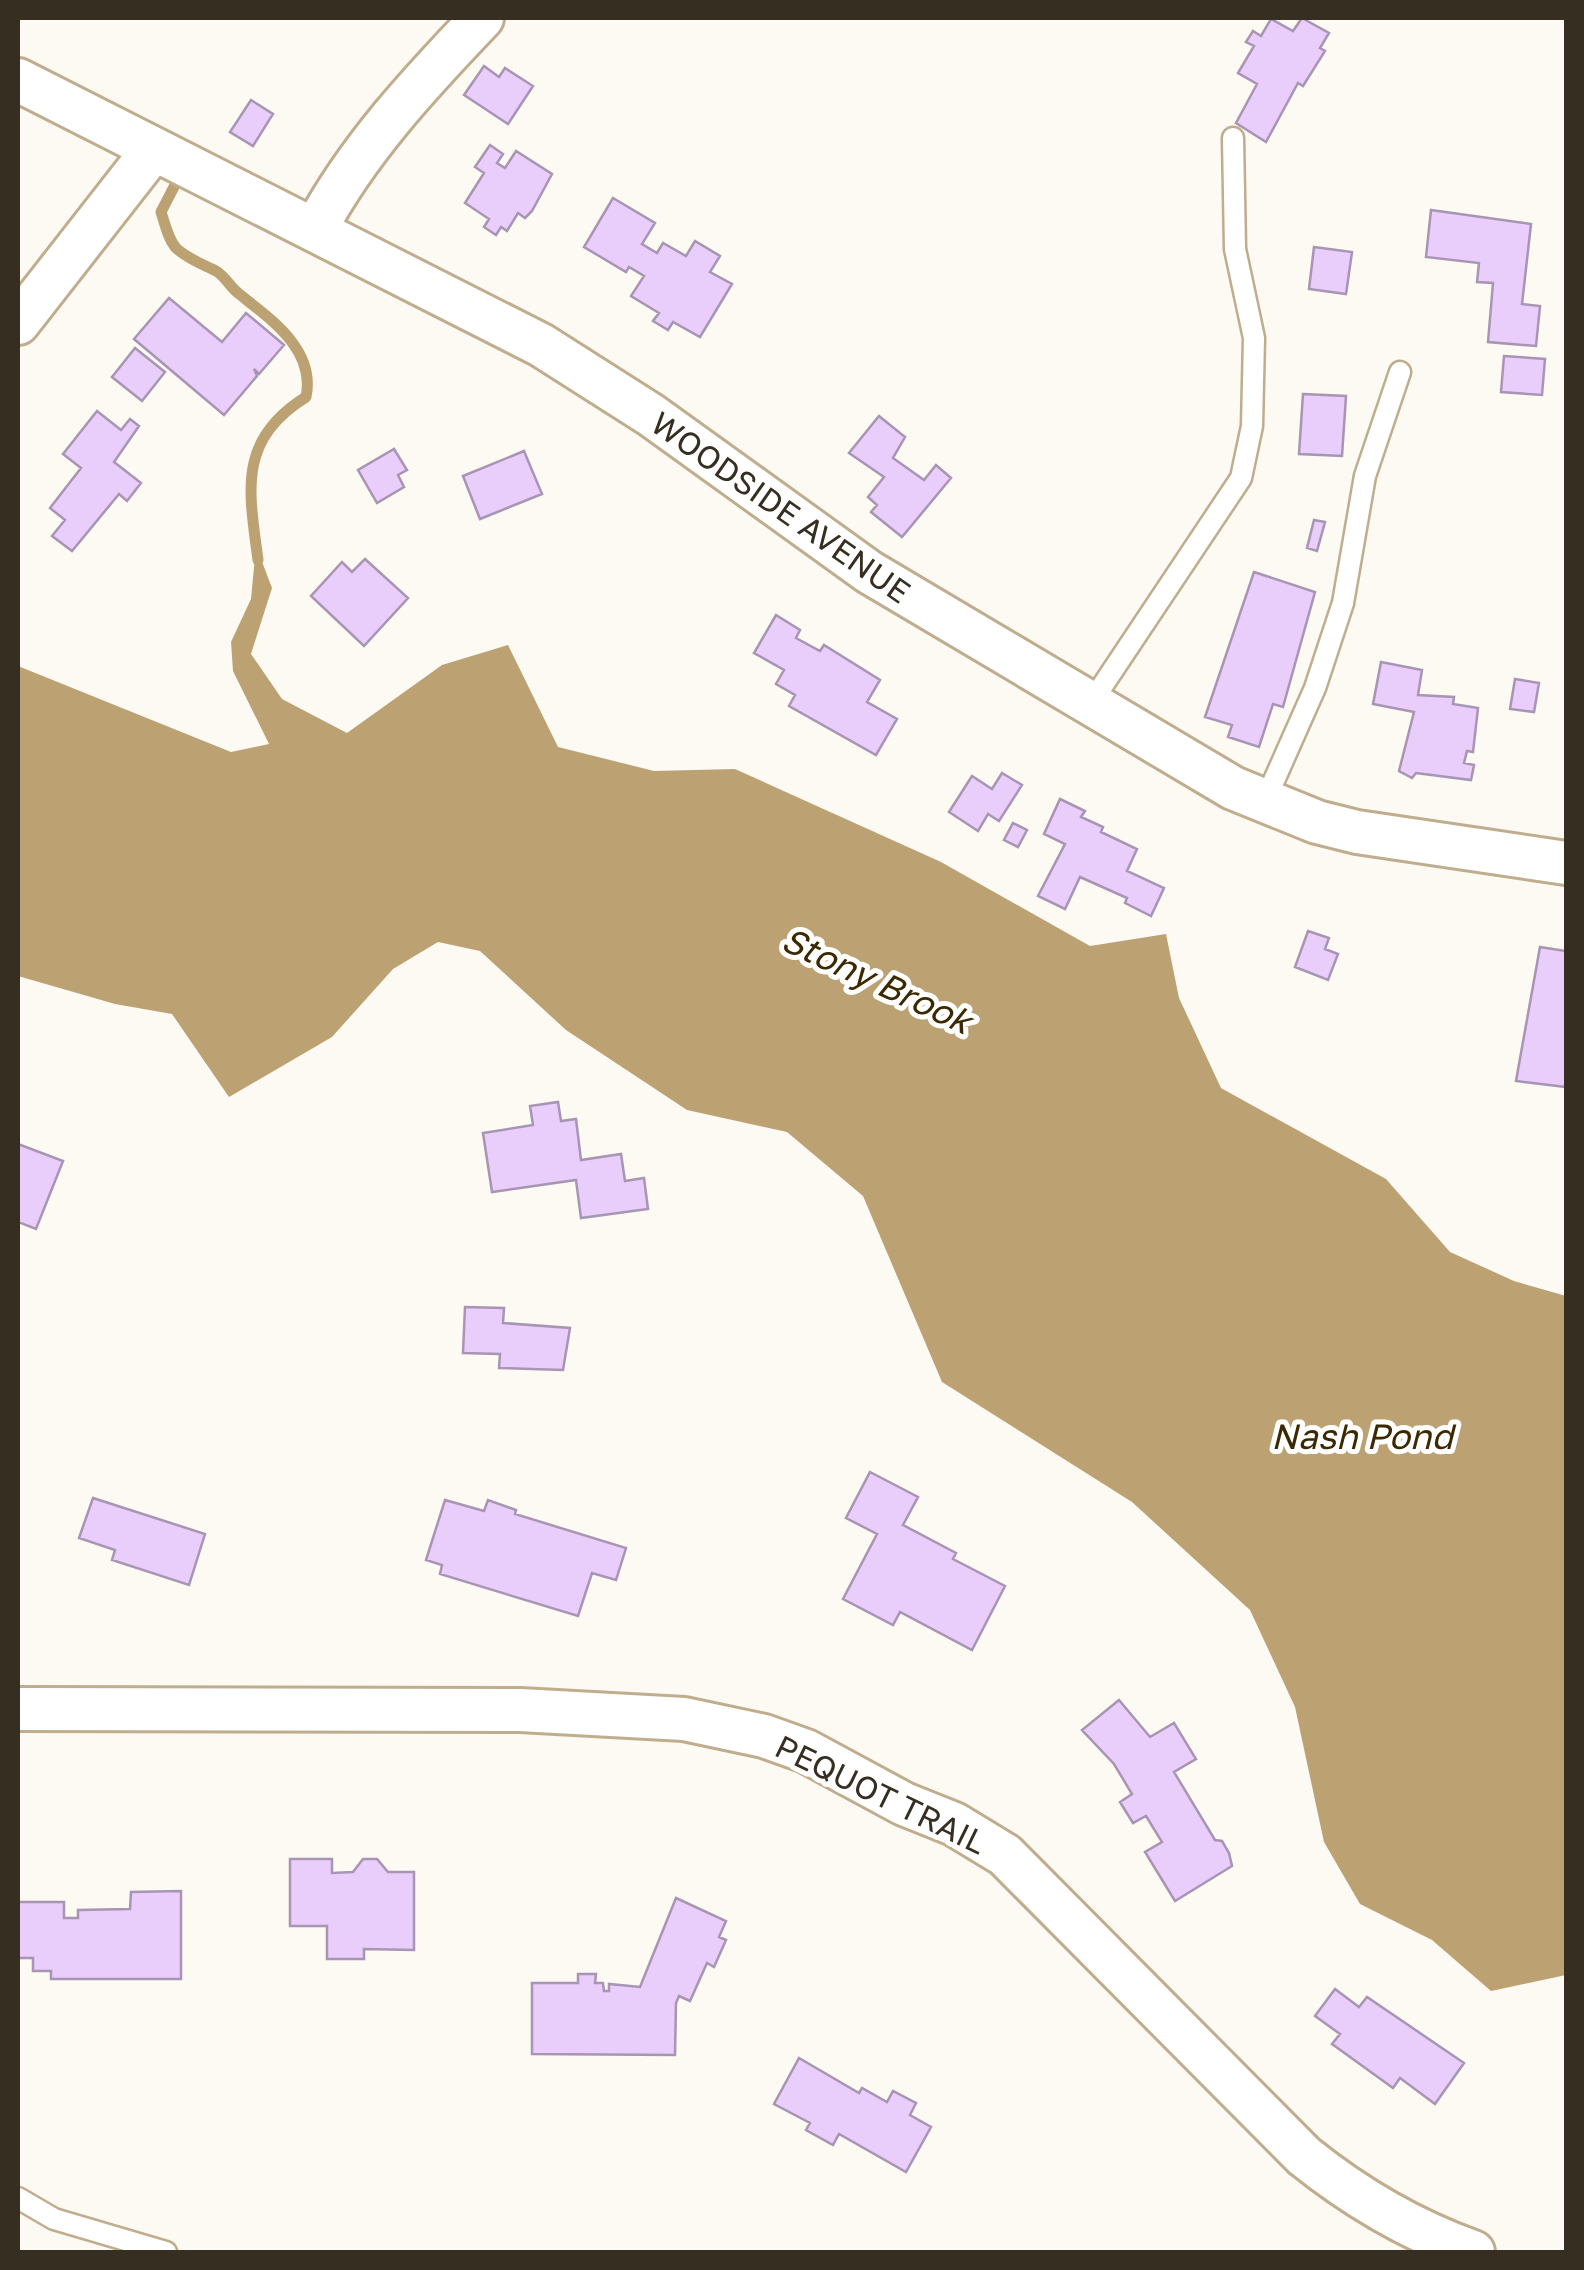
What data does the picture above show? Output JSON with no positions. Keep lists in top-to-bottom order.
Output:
{
  "streets": {
    "street": ["WOODSIDE AVENUE", "PEQUOT TRAIL"]
  },
  "water": ["Stony Brook", "Nash Pond"]
}
